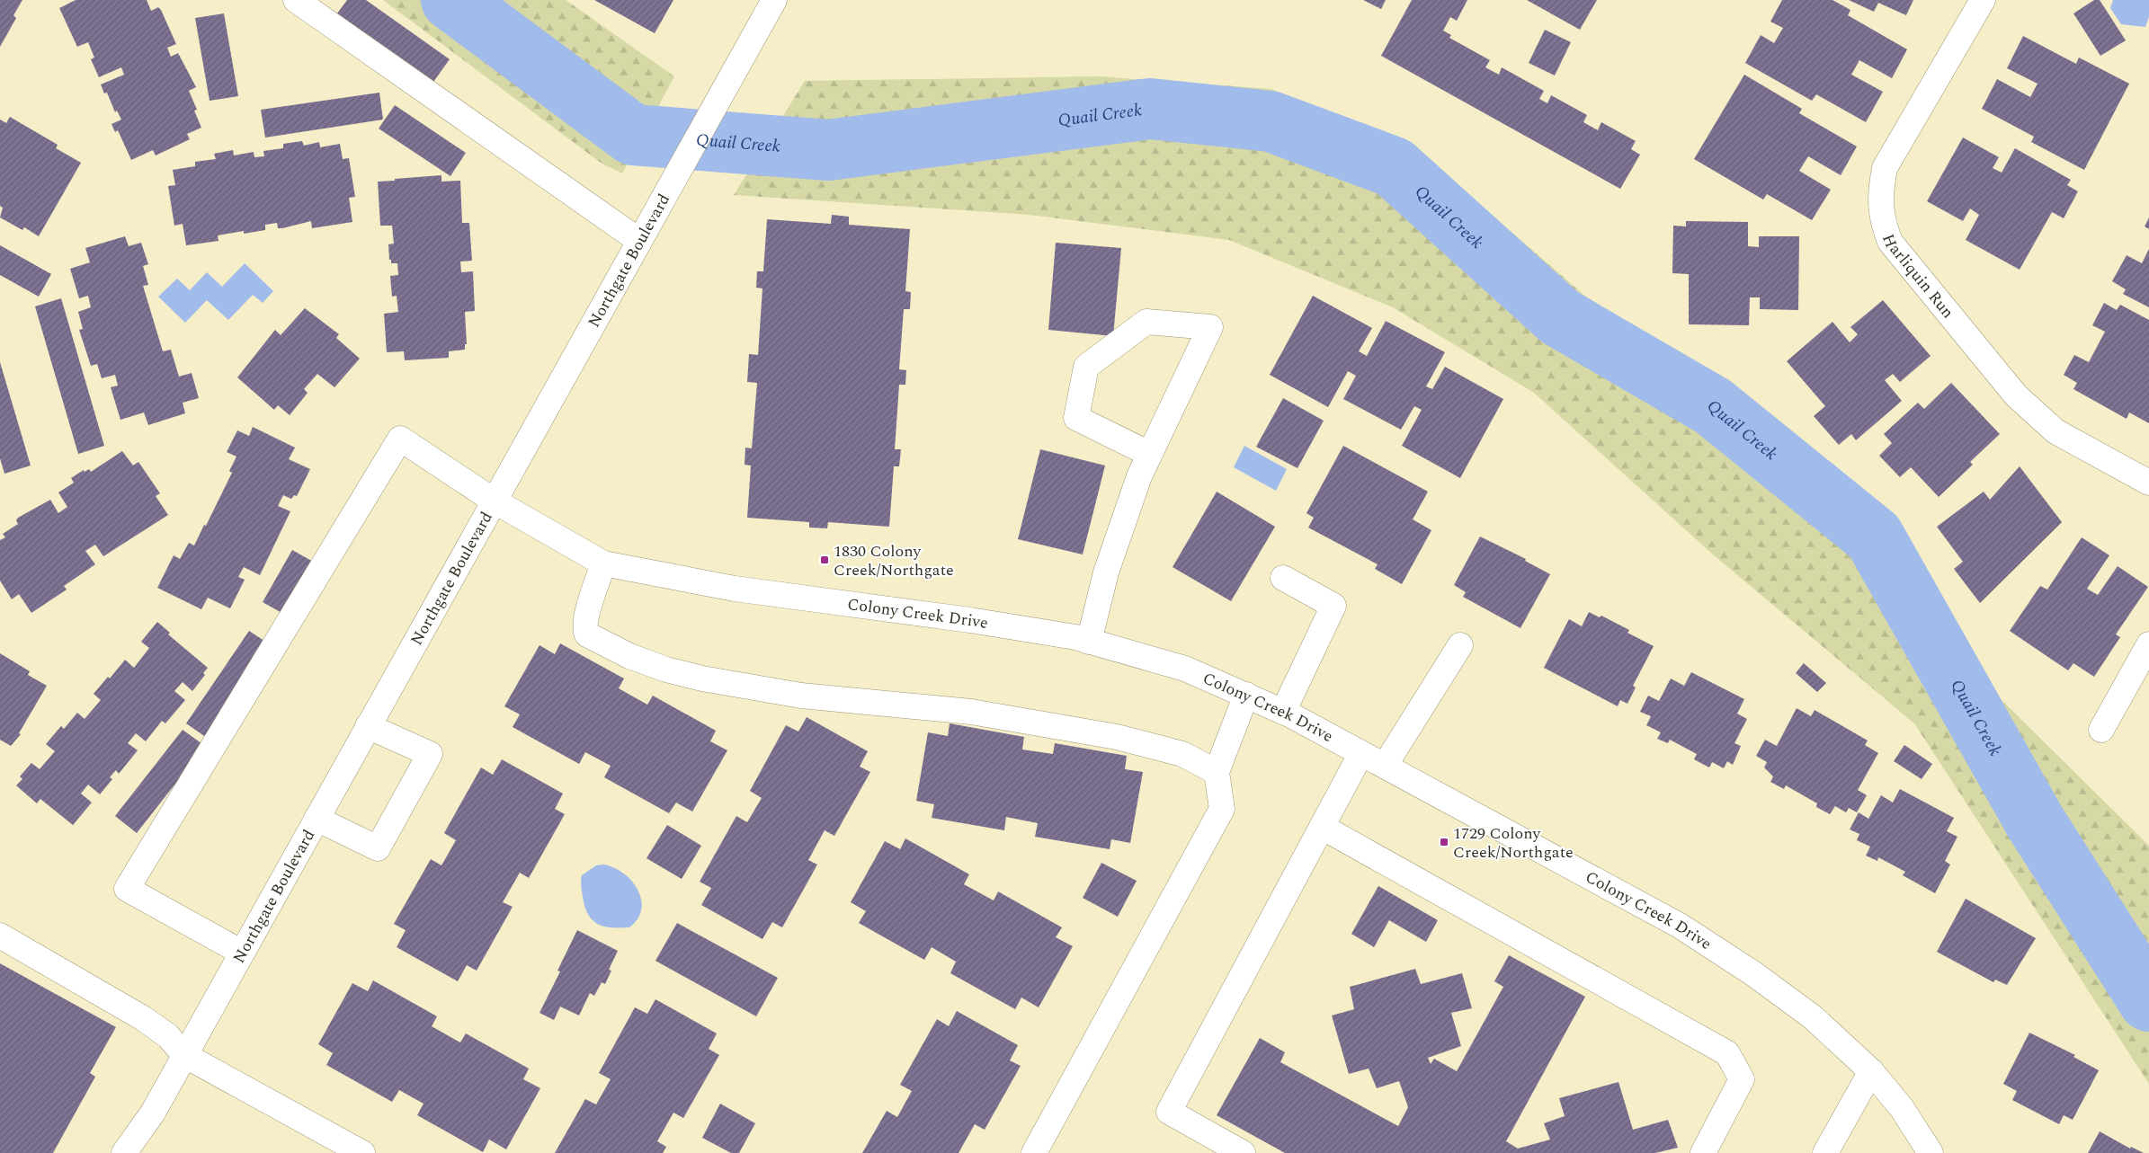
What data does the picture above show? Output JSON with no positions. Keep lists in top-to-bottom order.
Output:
{
  "streets": {
    "street": ["Northgate Boulevard", "Harliquin Run", "Colony Creek Drive"]
  },
  "crossings": [
    ["Northgate Boulevard", "Colony Creek Drive"]
  ],
  "water": ["Quail Creek"],
  "places": {
    "transit": ["1830 Colony Creek/Northgate", "1729 Colony Creek/Northgate"]
  }
}
